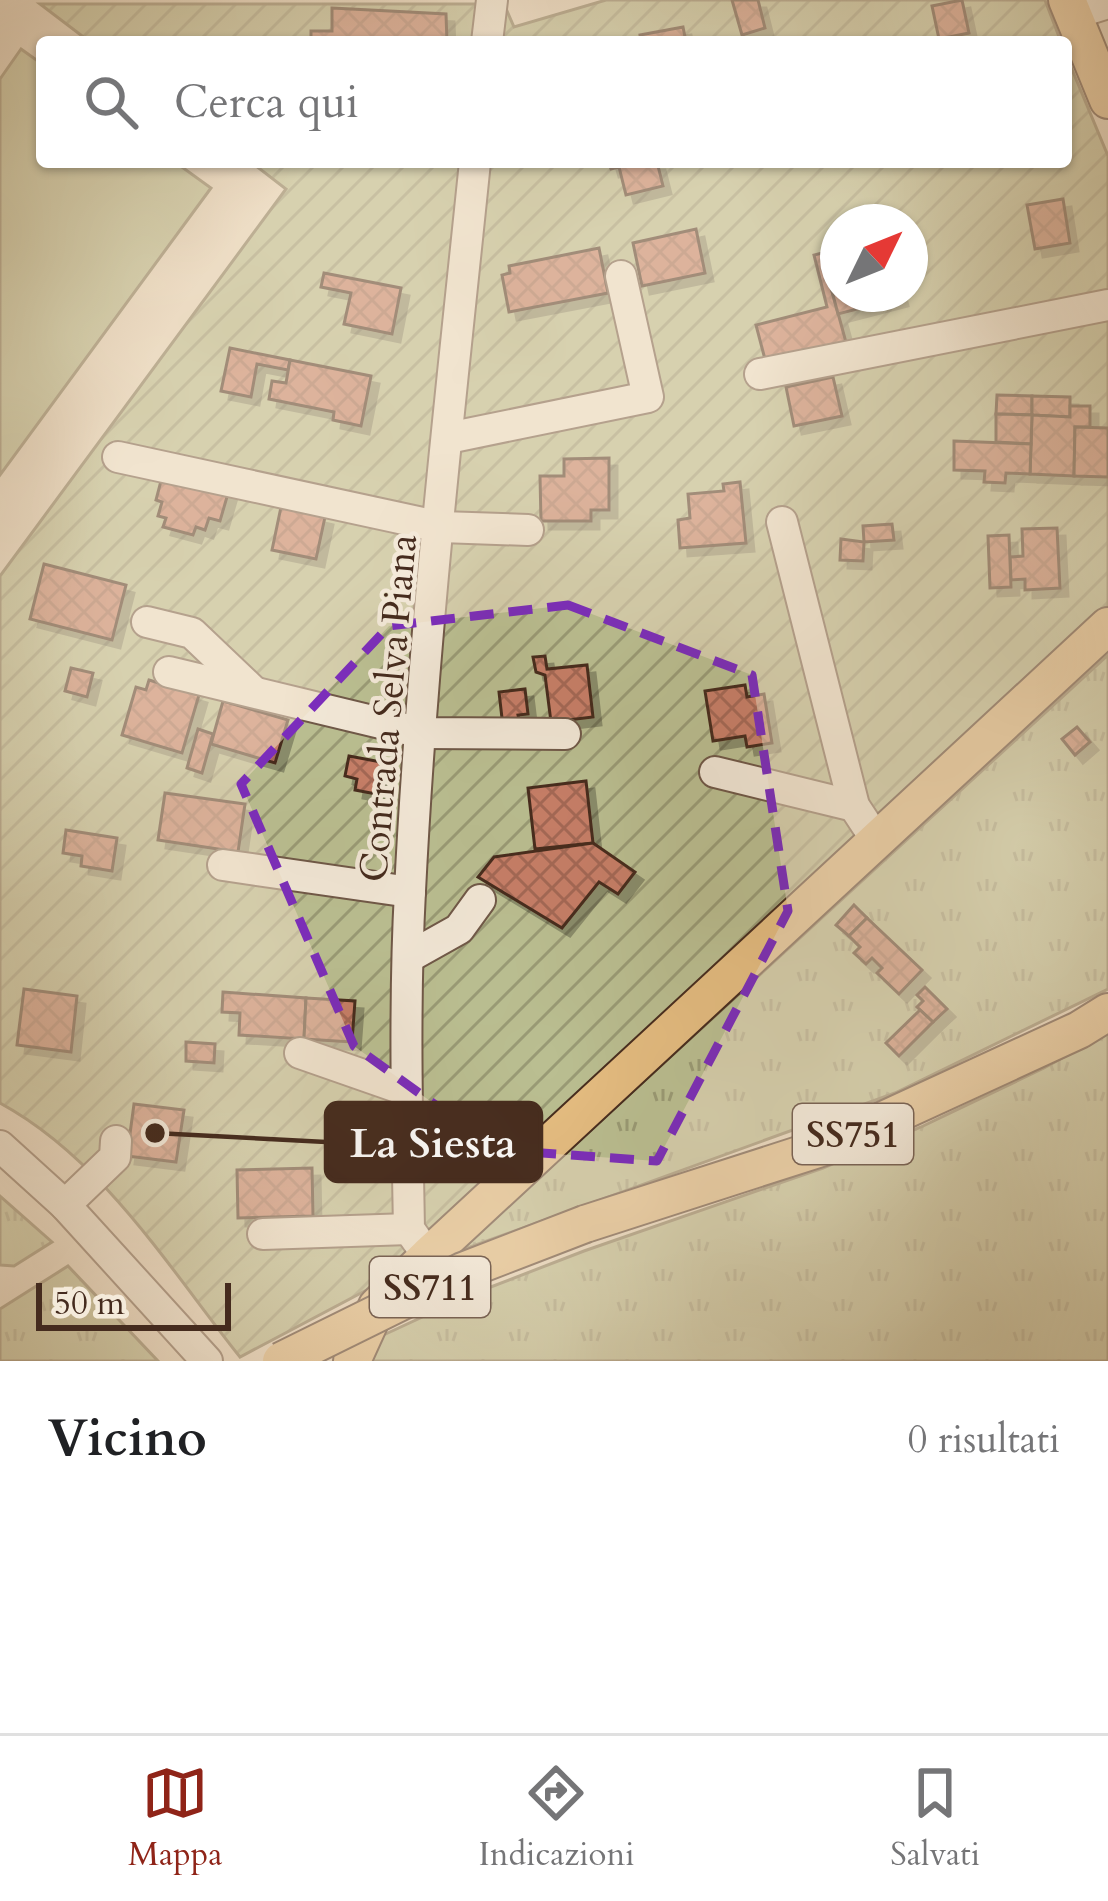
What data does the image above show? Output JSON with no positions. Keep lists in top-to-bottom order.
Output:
{
  "streets": {
    "main road": ["SS751", "SS711"],
    "street": ["Contrada Selva Piana"]
  },
  "crossings": [
    ["SS751", "SS711"]
  ],
  "places": ["La Siesta"],
  "scale_bar": "50 m",
  "north": "top right",
  "page": {
    "search": "Cerca qui",
    "scale": "50 m",
    "heading": ["Vicino", "0 risultati"],
    "nav": ["Mappa", "Indicazioni", "Salvati"]
  }
}
